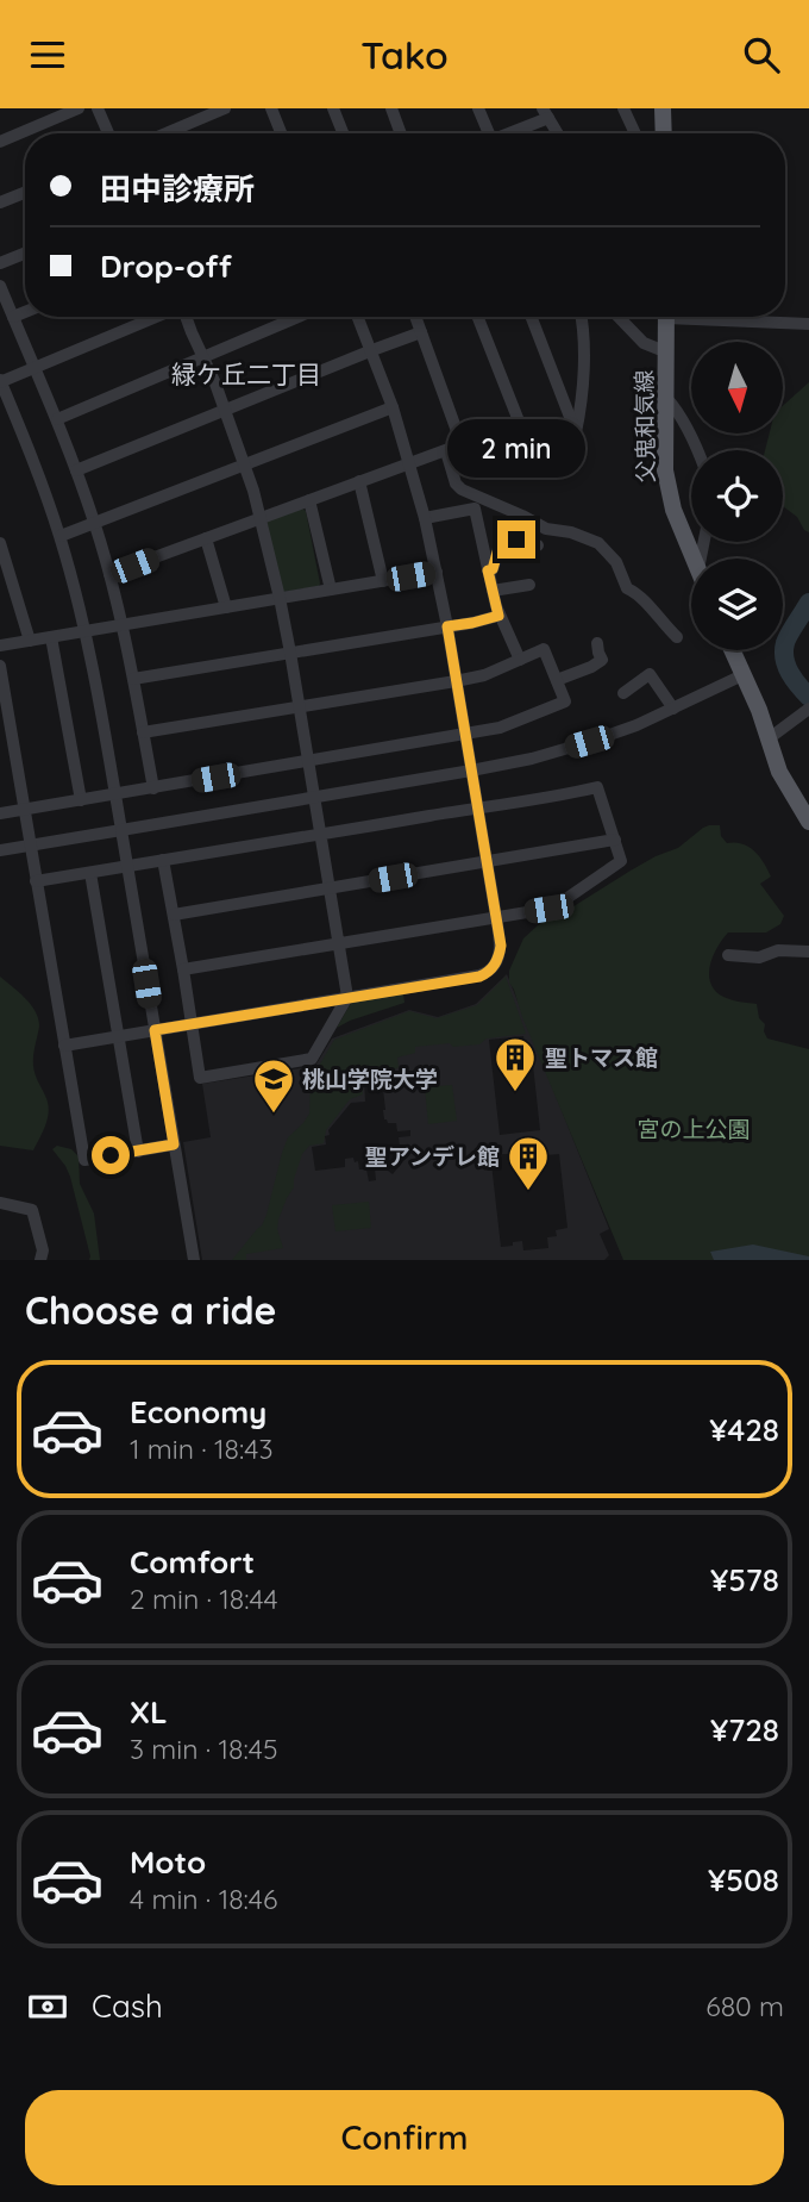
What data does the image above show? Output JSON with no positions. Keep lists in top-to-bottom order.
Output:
{
  "streets": {
    "main road": ["父鬼和気線"]
  },
  "districts": ["緑ケ丘二丁目"],
  "parks": ["宮の上公園"],
  "places": {
    "building": ["聖トマス館", "聖アンデレ館"],
    "school or university": ["桃山学院大学"]
  },
  "north": "bottom",
  "page": {
    "header": "Tako",
    "banner": ["田中診療所", "Drop-off"],
    "bubble": "2 min",
    "heading": "Choose a ride",
    "list": [
      {
        "name": "Economy",
        "note": "1 min · 18:43",
        "value": "¥428"
      },
      {
        "name": "Comfort",
        "note": "2 min · 18:44",
        "value": "¥578"
      },
      {
        "name": "XL",
        "note": "3 min · 18:45",
        "value": "¥728"
      },
      {
        "name": "Moto",
        "note": "4 min · 18:46",
        "value": "¥508"
      }
    ],
    "pay": ["Cash", "680 m"],
    "buttons": "Confirm"
  }
}
